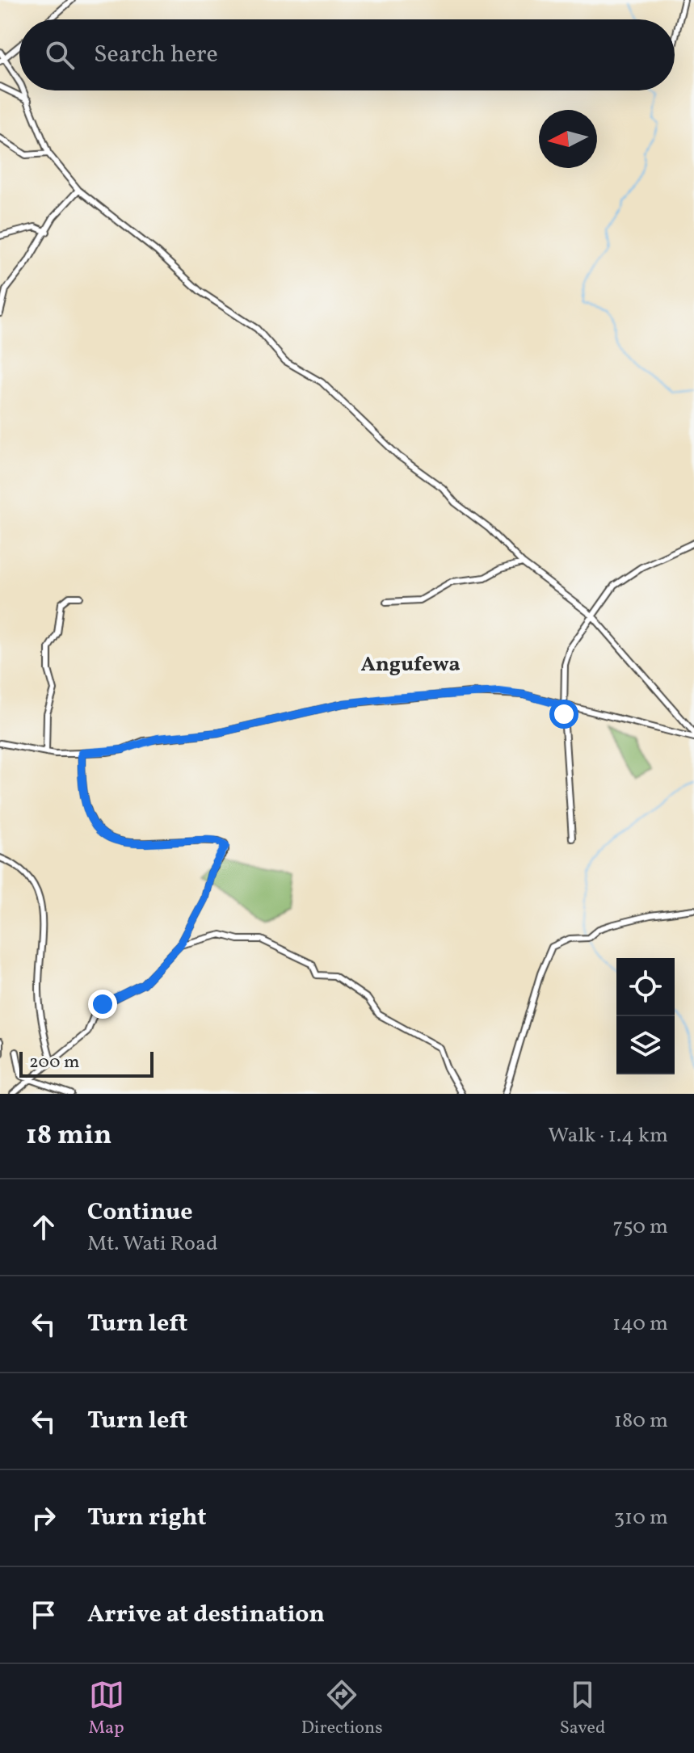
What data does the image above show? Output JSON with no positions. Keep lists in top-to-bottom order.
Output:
{
  "districts": ["Angufewa"],
  "scale_bar": "200 m",
  "north": "left",
  "page": {
    "search": "Search here",
    "scale": "200 m",
    "heading": ["18 min", "Walk · 1.4 km"],
    "list": [
      ["Continue", "Mt. Wati Road", "750 m"],
      ["Turn left", "140 m"],
      ["Turn left", "180 m"],
      ["Turn right", "310 m"],
      "Arrive at destination"
    ],
    "nav": ["Map", "Directions", "Saved"]
  }
}
